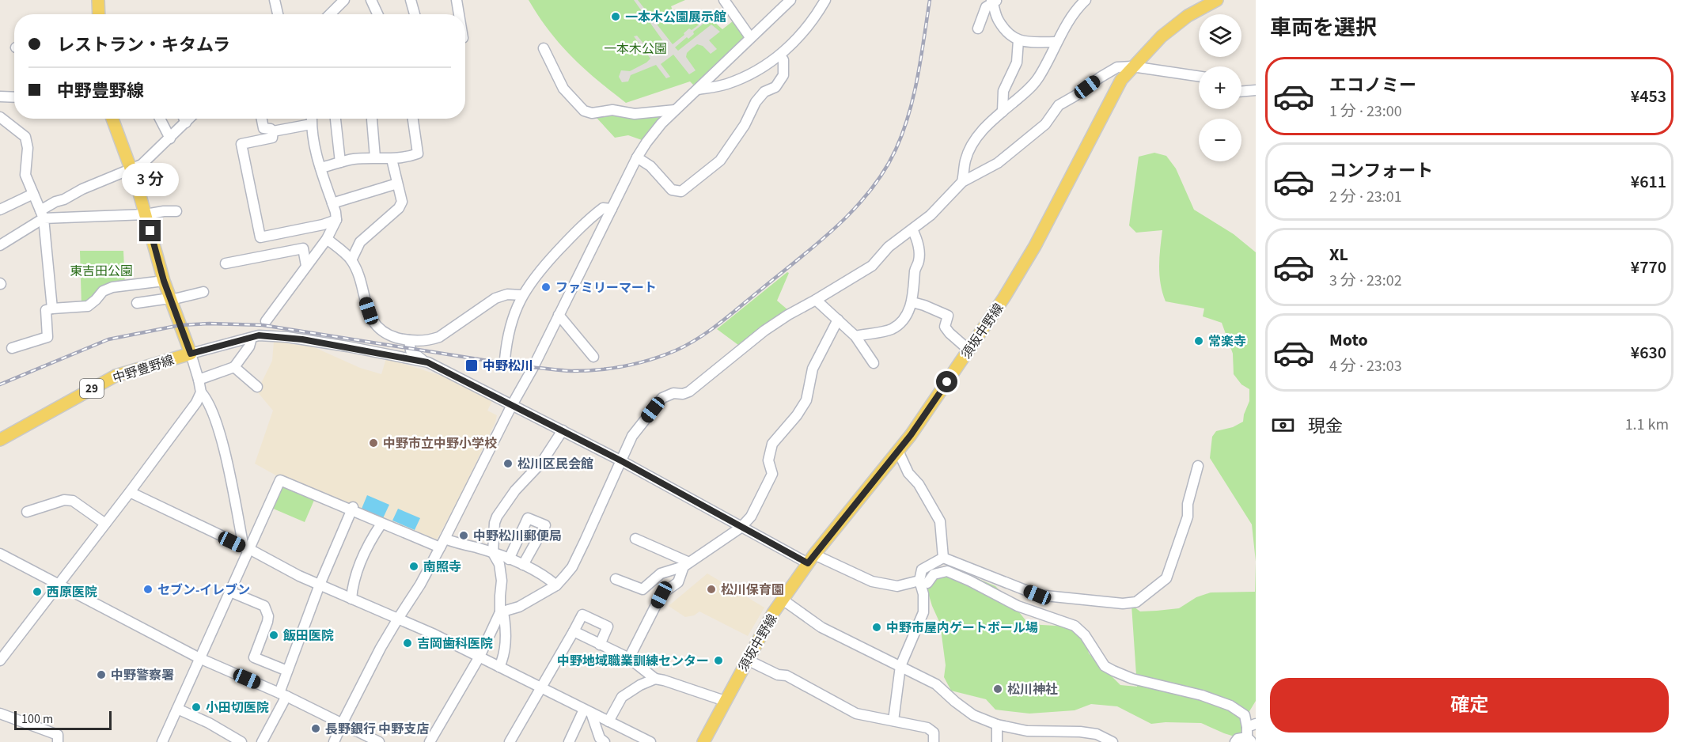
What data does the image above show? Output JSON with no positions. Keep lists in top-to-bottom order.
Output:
{
  "streets": {
    "main road": ["須坂中野線", "中野豊野線", "29"]
  },
  "parks": ["一本木公園", "東吉田公園"],
  "places": {
    "other": [
      "一本木公園展示館",
      "ファミリーマート",
      "常楽寺",
      "中野市立中野小学校",
      "松川区民会館",
      "中野松川郵便局",
      "南照寺",
      "セブン-イレブン",
      "松川保育園",
      "西原医院",
      "中野市屋内ゲートボール場",
      "飯田医院",
      "吉岡歯科医院",
      "中野地域職業訓練センター",
      "中野警察署",
      "松川神社",
      "小田切医院",
      "長野銀行 中野支店"
    ],
    "transit": ["中野松川"]
  },
  "scale_bar": "100 m",
  "page": {
    "heading": "車両を選択",
    "map_buttons": ["+", "−"],
    "banner": ["レストラン・キタムラ", "中野豊野線"],
    "list": [
      {
        "name": "エコノミー",
        "note": "1 分 · 23:00",
        "value": "¥453"
      },
      {
        "name": "コンフォート",
        "note": "2 分 · 23:01",
        "value": "¥611"
      },
      {
        "name": "XL",
        "note": "3 分 · 23:02",
        "value": "¥770"
      },
      {
        "name": "Moto",
        "note": "4 分 · 23:03",
        "value": "¥630"
      }
    ],
    "bubble": "3 分",
    "pay": ["現金", "1.1 km"],
    "buttons": "確定",
    "scale": "100 m"
  }
}
